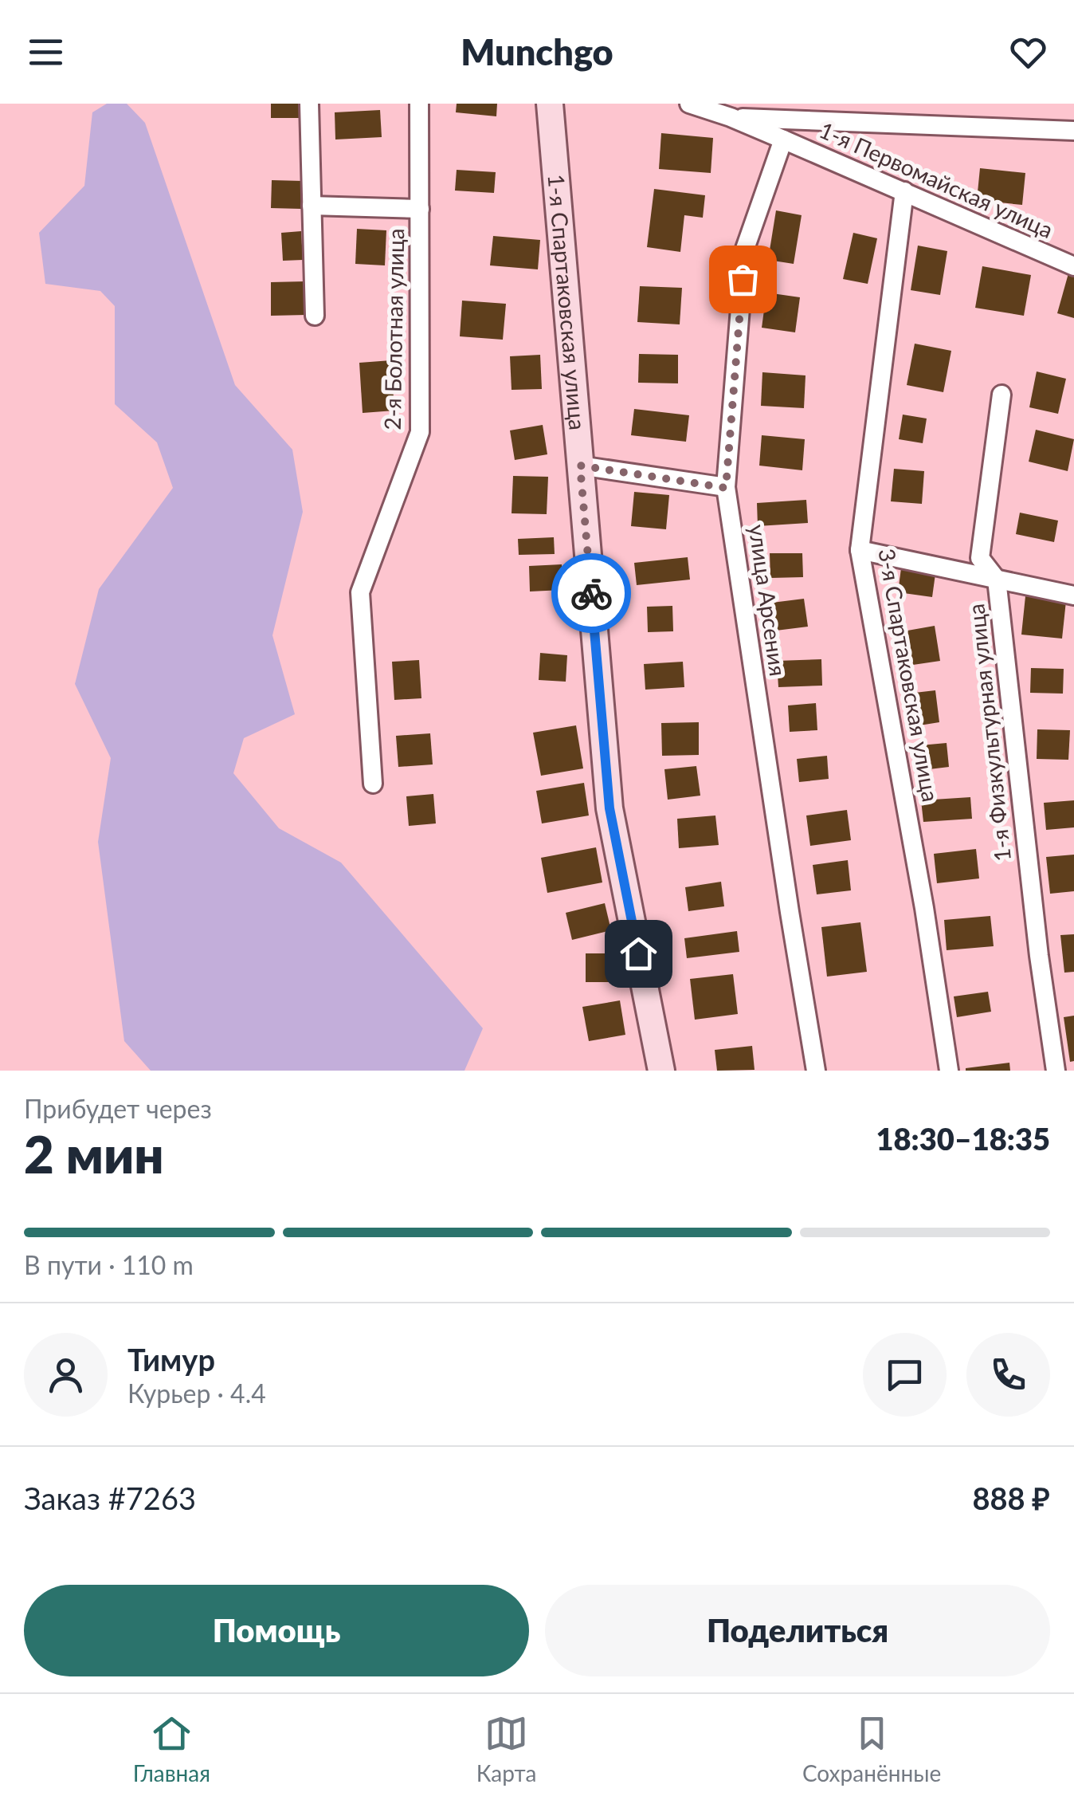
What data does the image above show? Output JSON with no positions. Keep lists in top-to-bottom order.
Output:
{
  "streets": {
    "street": [
      "1-я Первомайская улица",
      "1-я Спартаковская улица",
      "2-я Болотная улица",
      "улица Арсения",
      "3-я Спартаковская улица",
      "1-я Физкультурная улица"
    ]
  },
  "crossings": [
    ["1-я Первомайская улица", "улица Арсения"],
    ["1-я Первомайская улица", "3-я Спартаковская улица"]
  ],
  "page": {
    "header": "Munchgo",
    "heading": ["2 мин", "Прибудет через", "18:30–18:35"],
    "panel": [
      "Тимур",
      "Курьер · 4.4",
      "Заказ #7263",
      "888 ₽"
    ],
    "bar": "В пути · 110 m",
    "buttons": ["Помощь", "Поделиться"],
    "tabs": ["Главная", "Карта", "Сохранённые"]
  }
}
